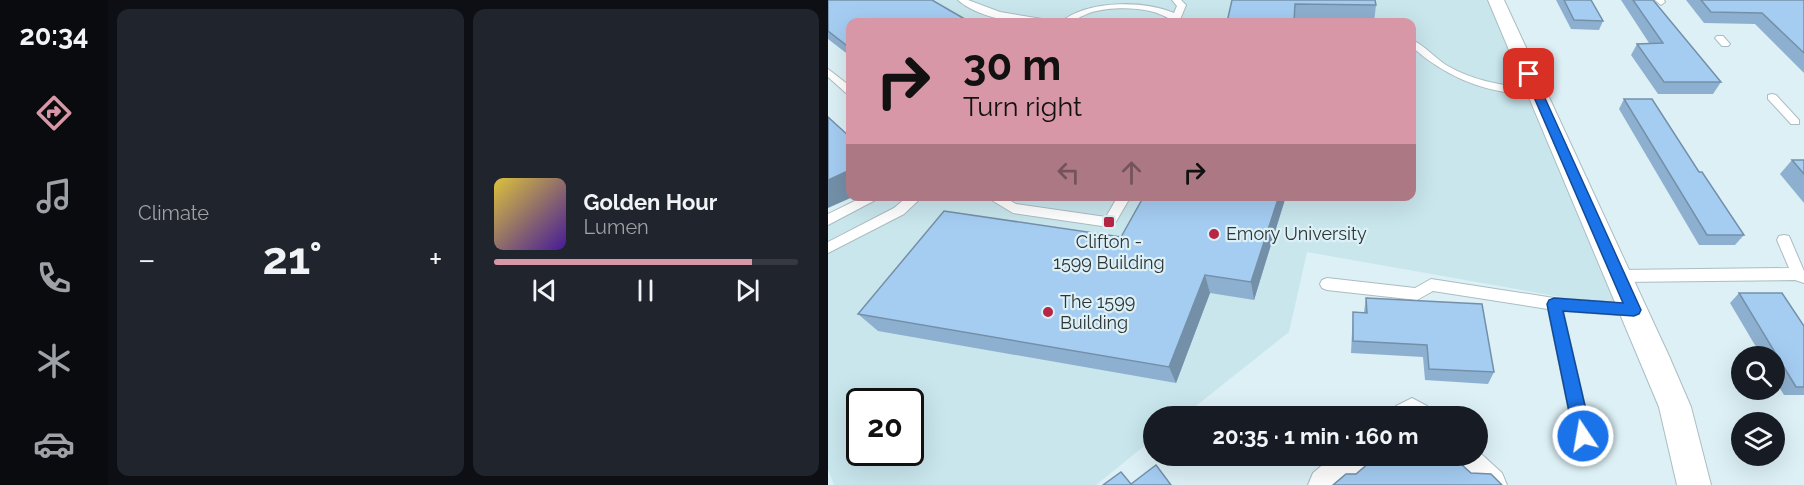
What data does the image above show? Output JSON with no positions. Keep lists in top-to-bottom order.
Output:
{
  "places": {
    "transit": ["Clifton - 1599 Building"],
    "other": ["Emory University", "The 1599 Building"]
  },
  "page": {
    "tabs": "20:34",
    "tile": "Climate",
    "turn": ["30 m", "Turn right"],
    "song": ["Golden Hour", "Lumen"],
    "heat": ["−", "21°", "+"],
    "limit": "20",
    "trip": "20:35 · 1 min · 160 m"
  }
}
